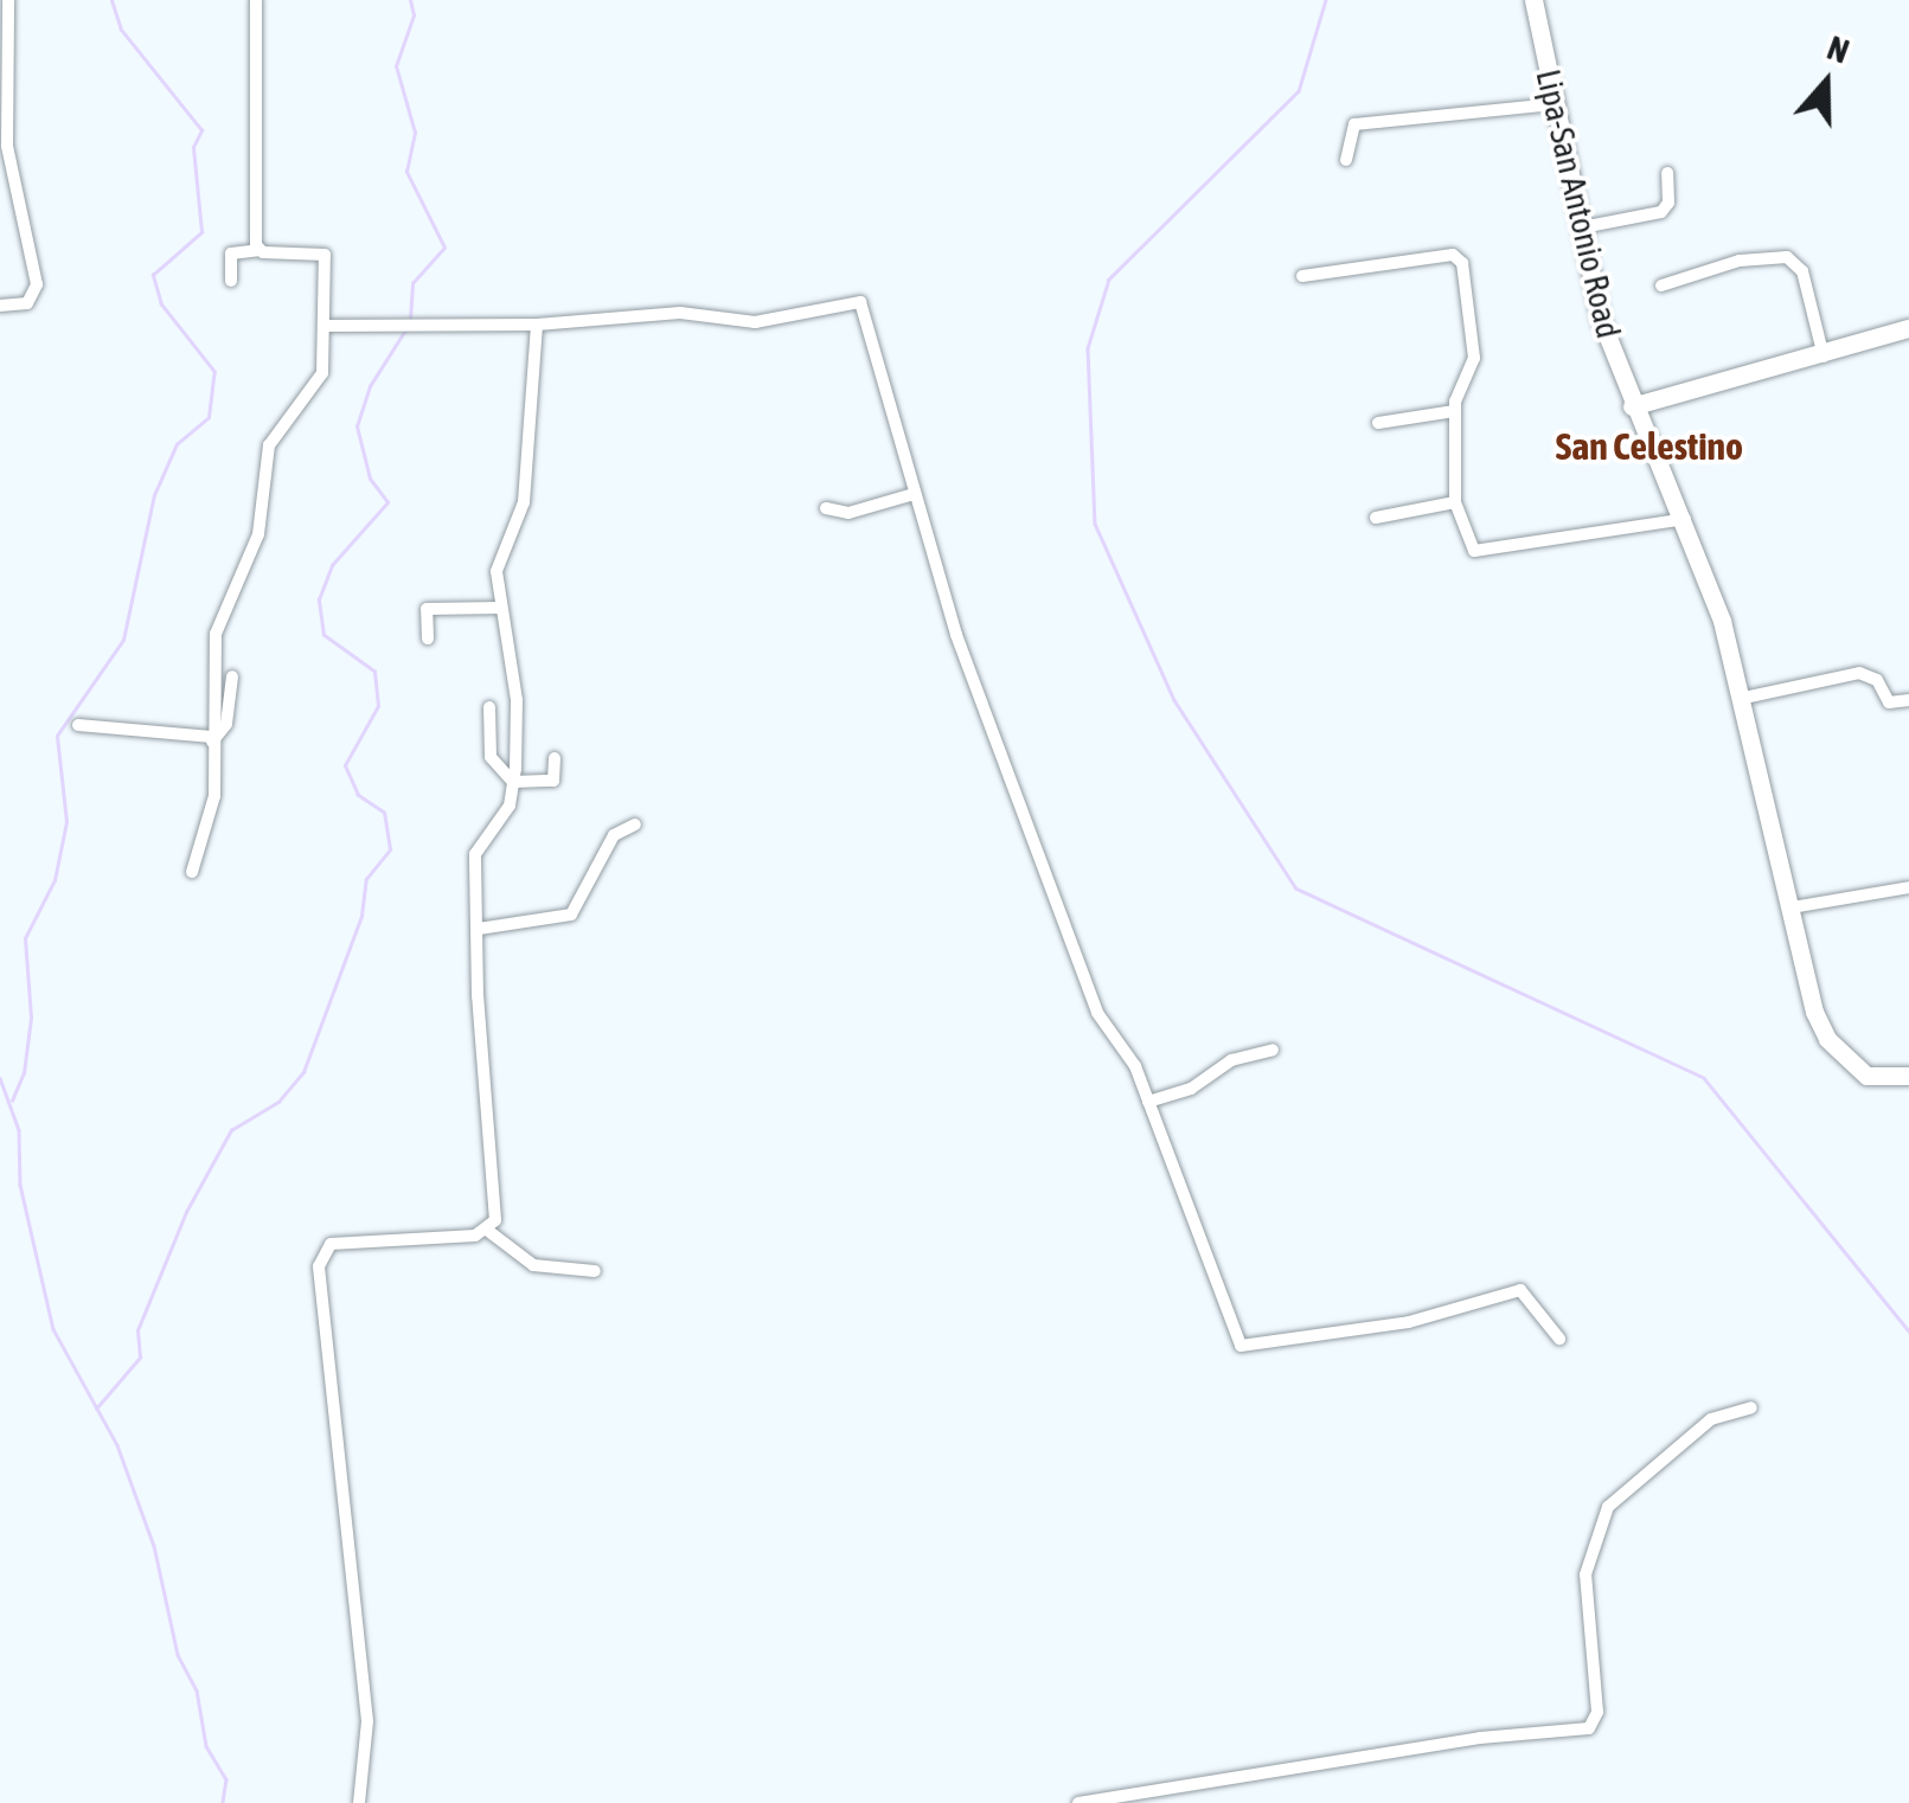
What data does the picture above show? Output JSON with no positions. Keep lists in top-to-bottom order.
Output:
{
  "streets": {
    "main road": ["Lipa-San Antonio Road"]
  },
  "districts": ["San Celestino"],
  "north": "top"
}
